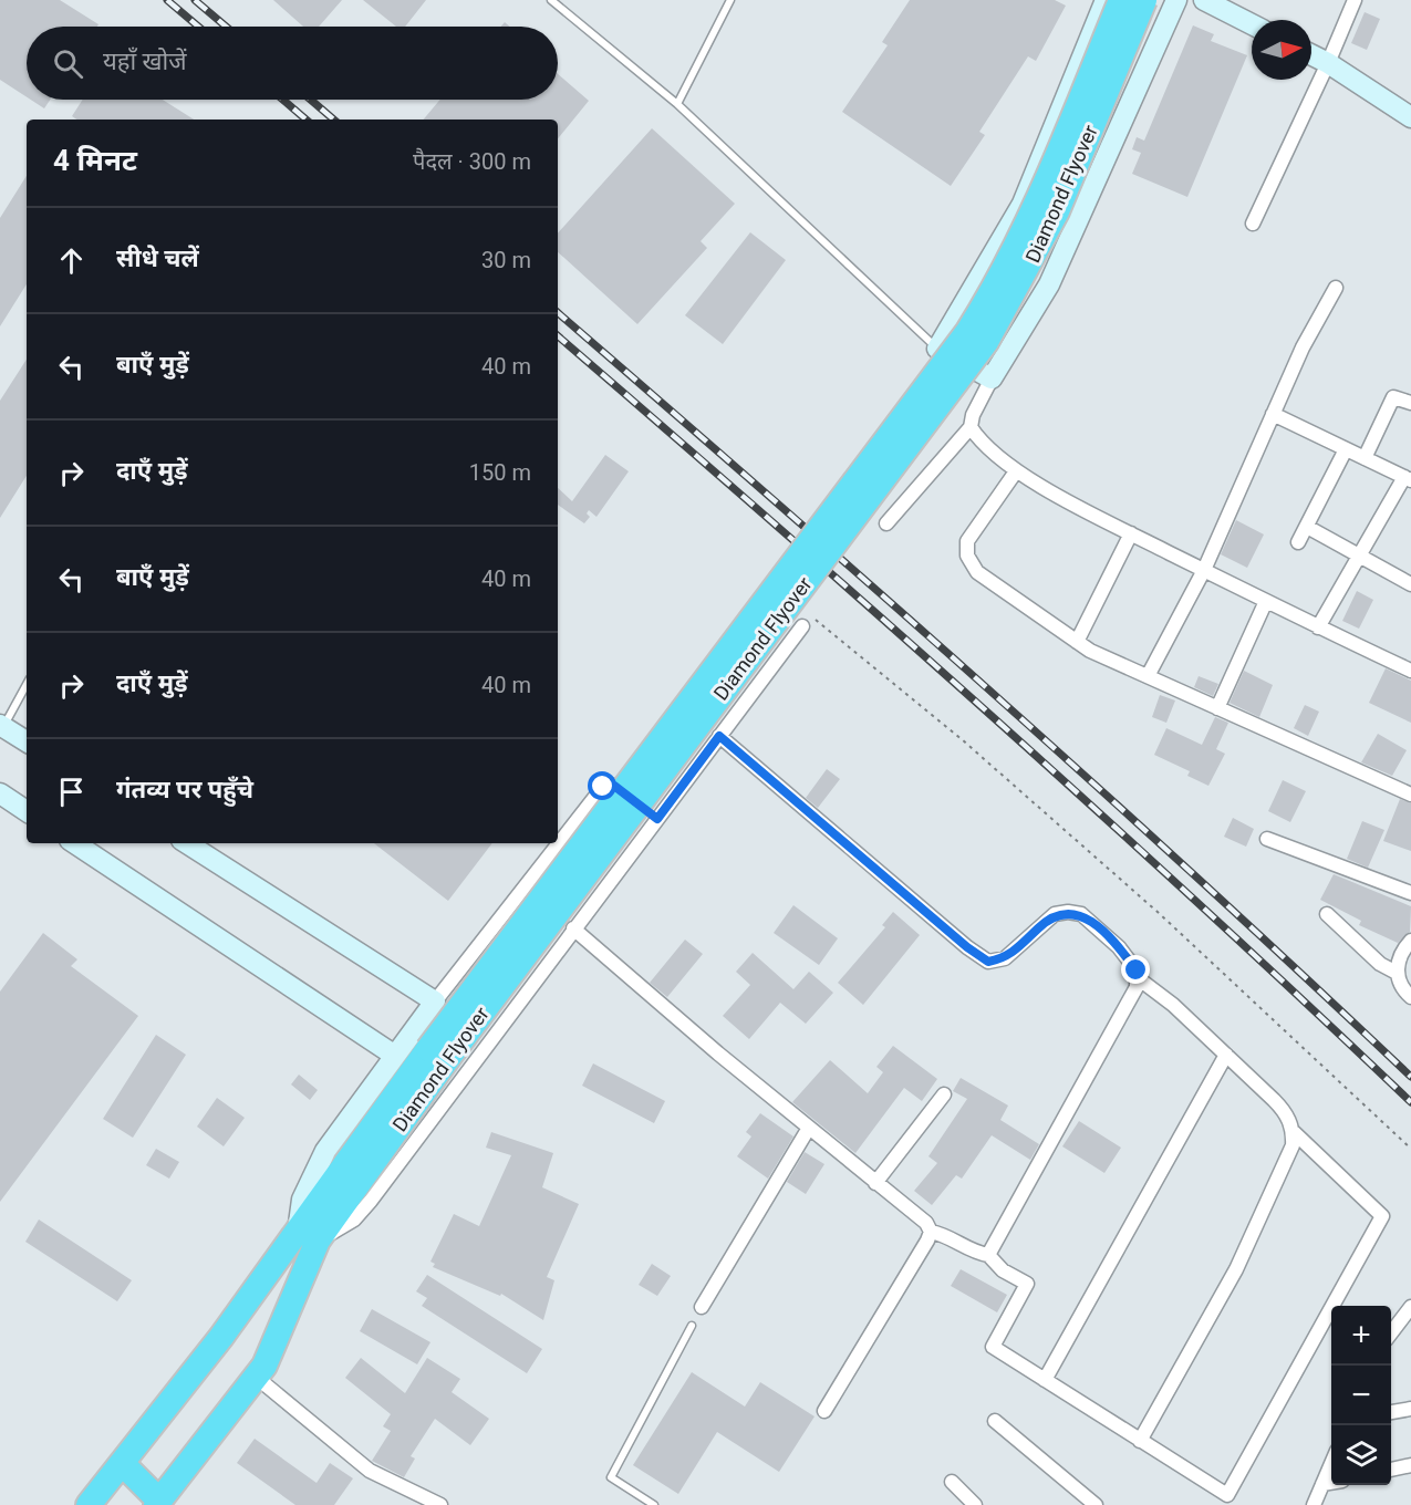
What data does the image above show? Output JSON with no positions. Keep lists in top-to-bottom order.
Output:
{
  "streets": {
    "highway": ["Diamond Flyover"]
  },
  "north": "right",
  "page": {
    "search": "यहाँ खोजें",
    "heading": ["4 मिनट", "पैदल · 300 m"],
    "list": [
      ["सीधे चलें", "30 m"],
      ["बाएँ मुड़ें", "40 m"],
      ["दाएँ मुड़ें", "150 m"],
      ["बाएँ मुड़ें", "40 m"],
      ["दाएँ मुड़ें", "40 m"],
      "गंतव्य पर पहुँचे"
    ],
    "map_buttons": ["+", "−"]
  }
}
